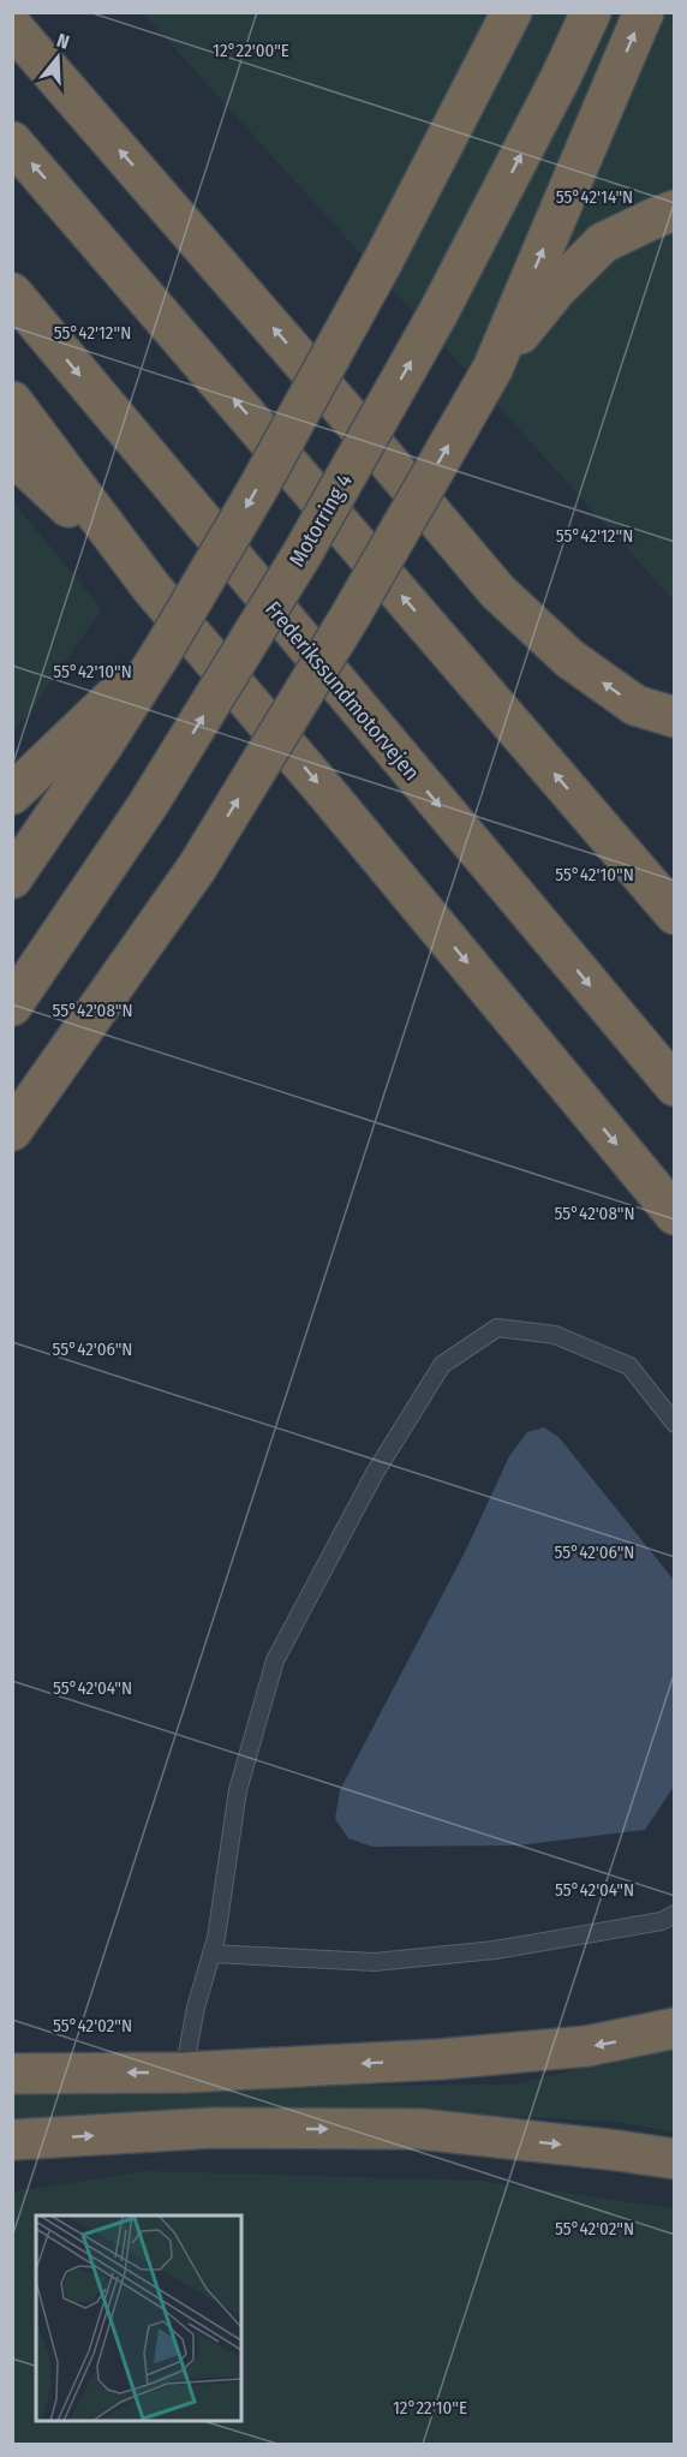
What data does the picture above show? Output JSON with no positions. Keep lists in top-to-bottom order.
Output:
{
  "streets": {
    "highway": ["Motorring 4", "Frederikssundmotorvejen"]
  },
  "north": "top",
  "coordinates": [
    "12°22'00\"E",
    "55°42'14\"N",
    "55°42'12\"N",
    "55°42'10\"N",
    "55°42'08\"N",
    "55°42'06\"N",
    "55°42'04\"N",
    "55°42'02\"N",
    "12°22'10\"E"
  ]
}
